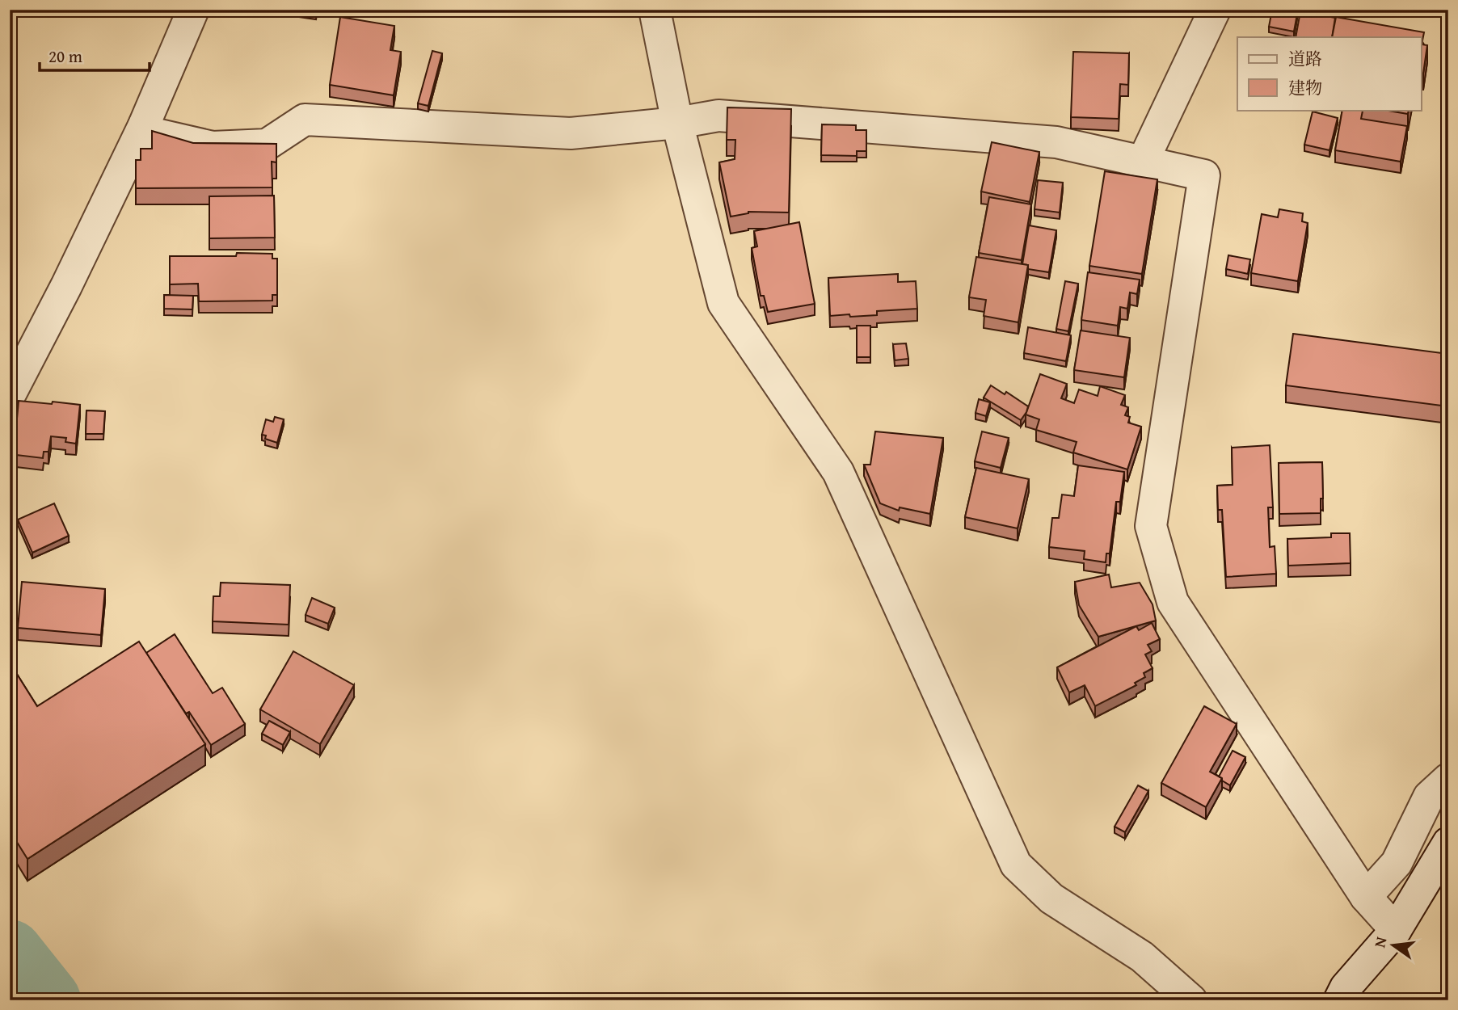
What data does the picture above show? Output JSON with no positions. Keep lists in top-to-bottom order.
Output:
{
  "legend": ["道路", "建物"],
  "scale_bar": "20 m",
  "north": "left"
}
